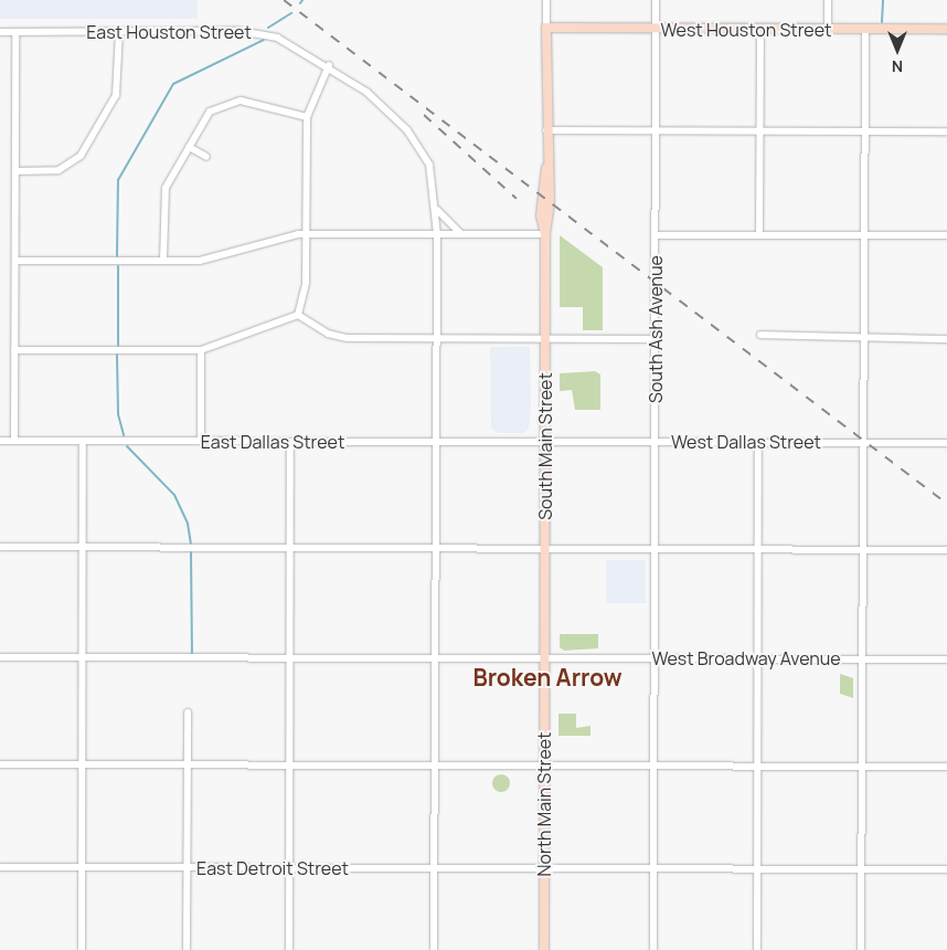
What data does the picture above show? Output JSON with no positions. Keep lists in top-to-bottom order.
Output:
{
  "streets": {
    "main road": ["West Houston Street", "South Main Street", "North Main Street"],
    "street": [
      "East Houston Street",
      "South Ash Avenue",
      "East Dallas Street",
      "West Dallas Street",
      "West Broadway Avenue",
      "East Detroit Street"
    ]
  },
  "crossings": [
    ["West Houston Street", "South Ash Avenue"],
    ["West Houston Street", "South Main Street"],
    ["East Houston Street", "East Dallas Street"],
    ["East Houston Street", "West Broadway Avenue"],
    ["East Houston Street", "East Detroit Street"],
    ["South Ash Avenue", "West Dallas Street"],
    ["South Ash Avenue", "West Broadway Avenue"],
    ["South Ash Avenue", "East Detroit Street"],
    ["East Dallas Street", "West Dallas Street"],
    ["East Dallas Street", "South Main Street"],
    ["West Dallas Street", "South Main Street"],
    ["South Main Street", "West Broadway Avenue"],
    ["South Main Street", "North Main Street"],
    ["West Broadway Avenue", "North Main Street"],
    ["North Main Street", "East Detroit Street"]
  ],
  "districts": ["Broken Arrow"],
  "north": "bottom"
}
